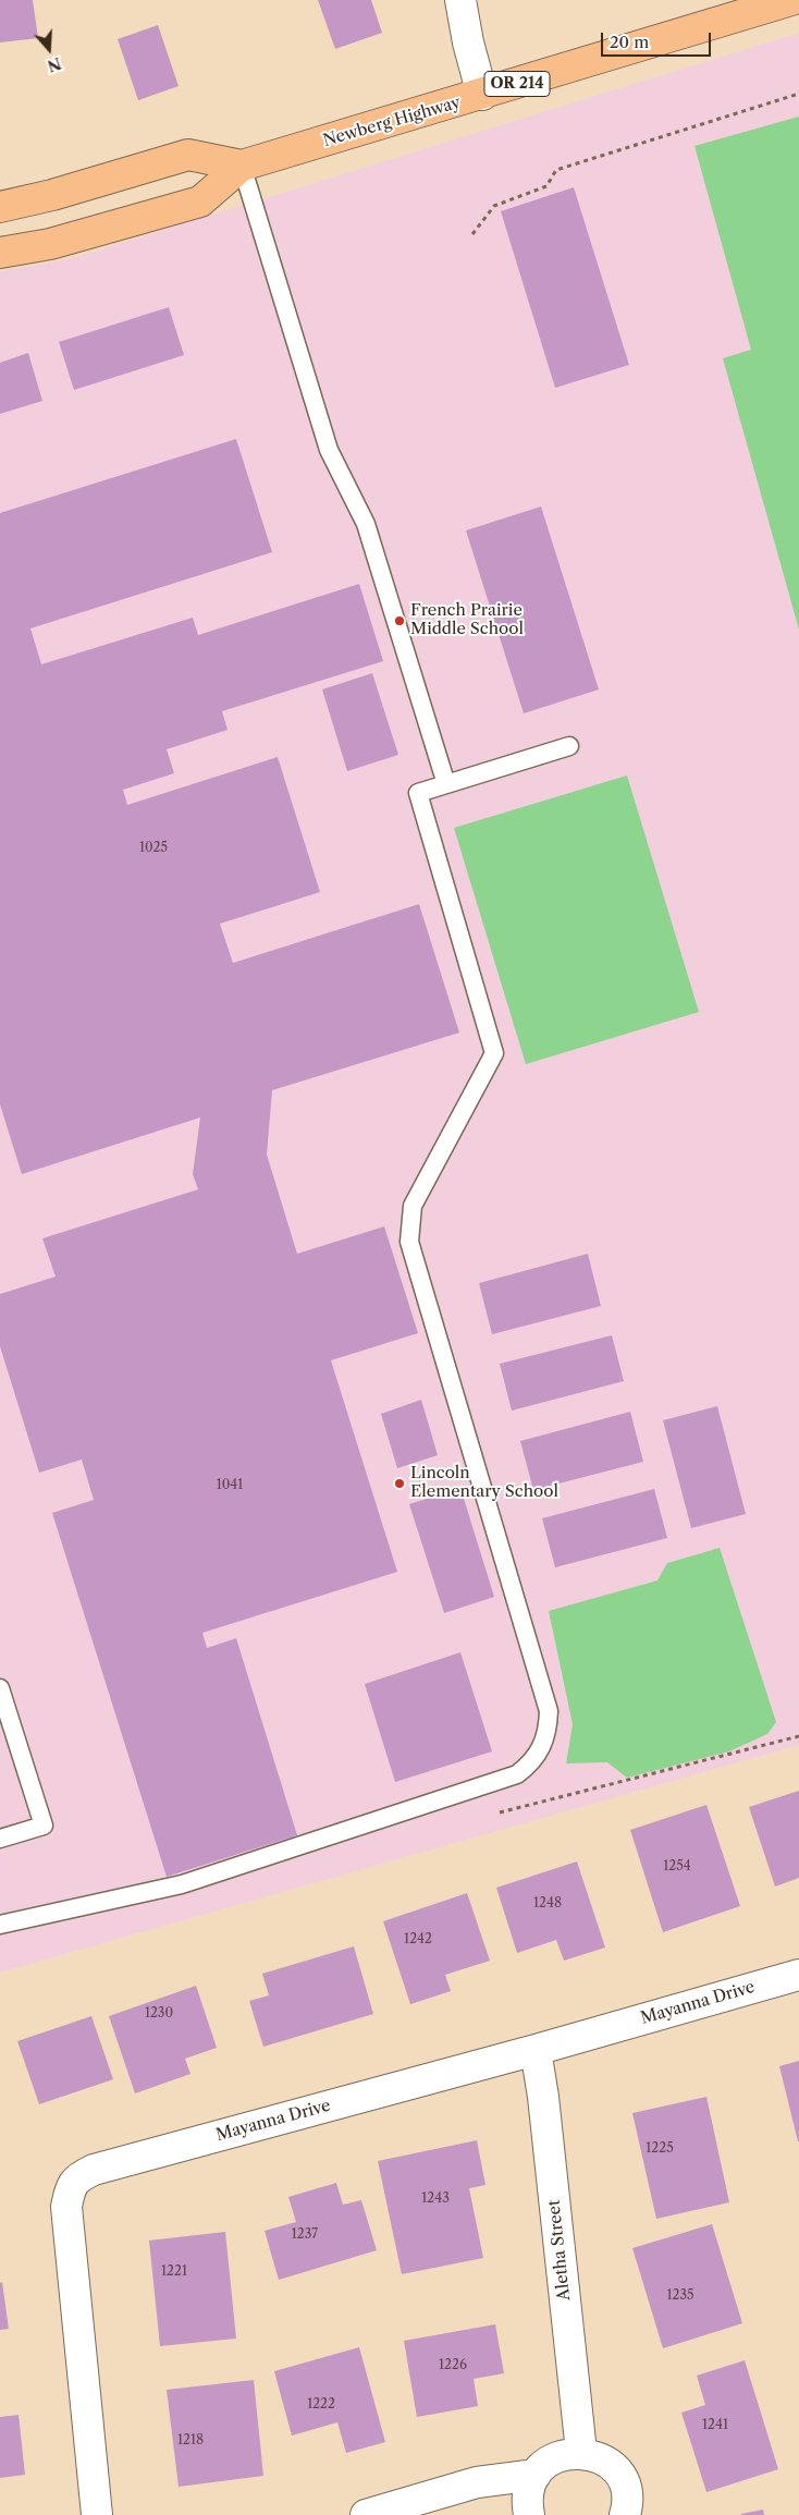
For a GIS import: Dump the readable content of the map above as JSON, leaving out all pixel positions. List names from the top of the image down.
{
  "streets": {
    "main road": ["OR 214", "Newberg Highway"],
    "street": ["Mayanna Drive", "Aletha Street"]
  },
  "crossings": [
    ["Mayanna Drive", "Aletha Street"]
  ],
  "places": ["French Prairie Middle School", "Lincoln Elementary School"],
  "house_numbers": [
    "1025",
    "1041",
    "1254",
    "1248",
    "1242",
    "1230",
    "1225",
    "1243",
    "1237",
    "1221",
    "1235",
    "1226",
    "1222",
    "1241",
    "1218"
  ],
  "scale_bar": "20 m",
  "north": "bottom"
}
